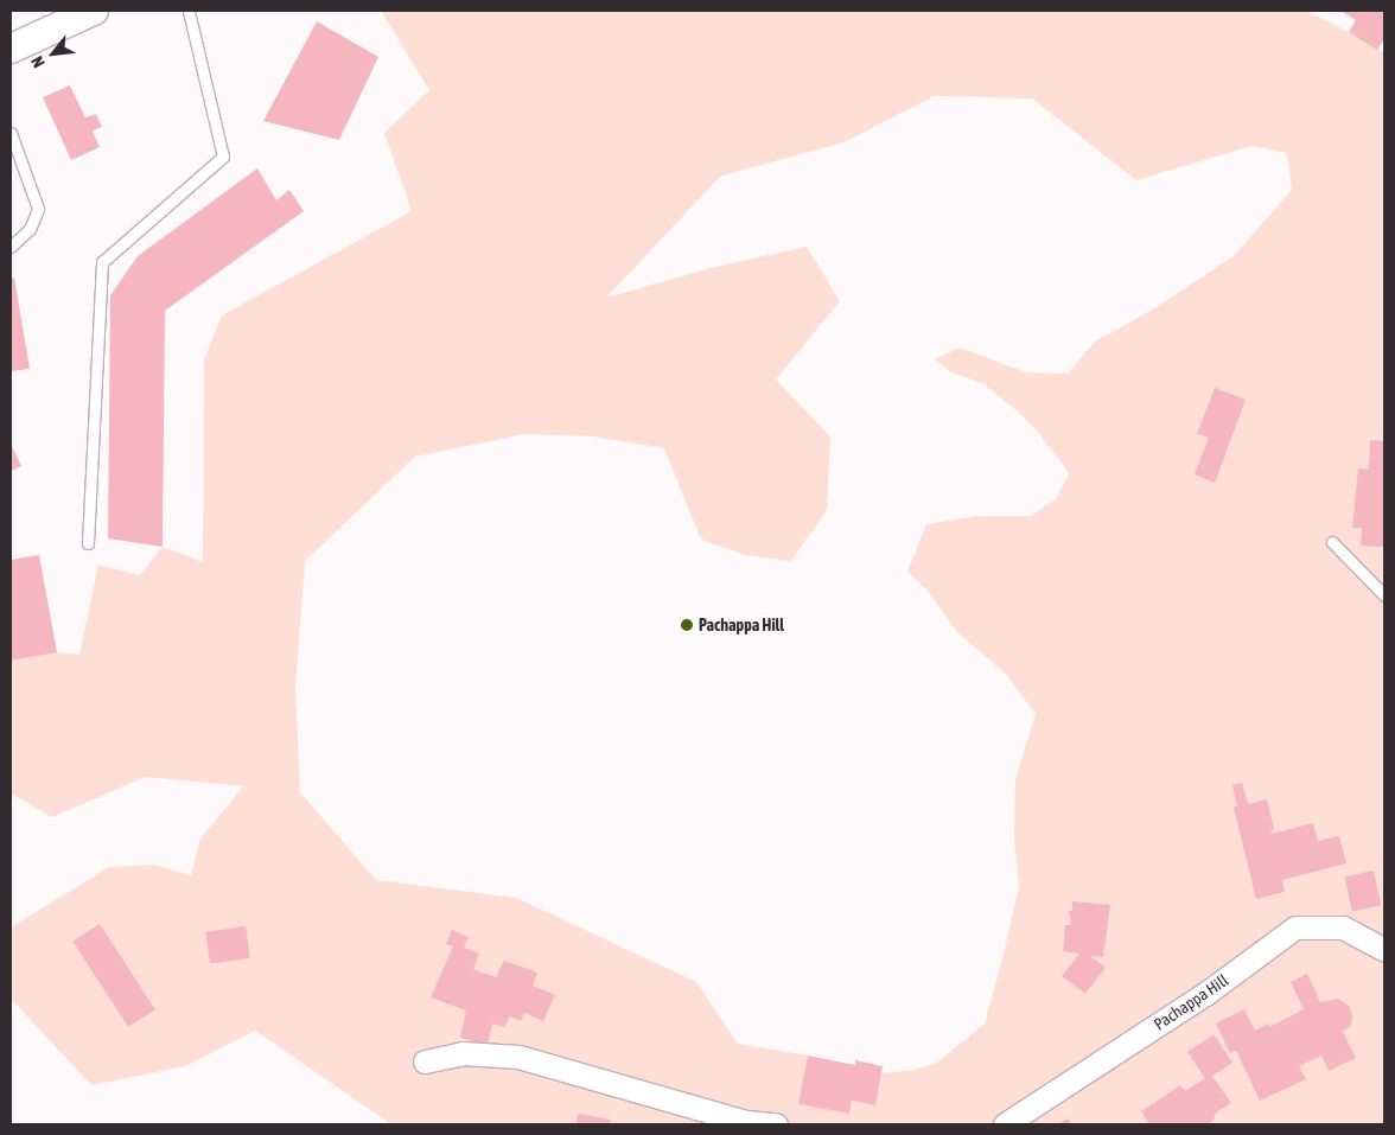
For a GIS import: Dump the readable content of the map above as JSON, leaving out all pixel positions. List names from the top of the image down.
{
  "streets": {
    "street": ["Pachappa Hill"]
  },
  "places": ["Pachappa Hill"],
  "north": "bottom left"
}
